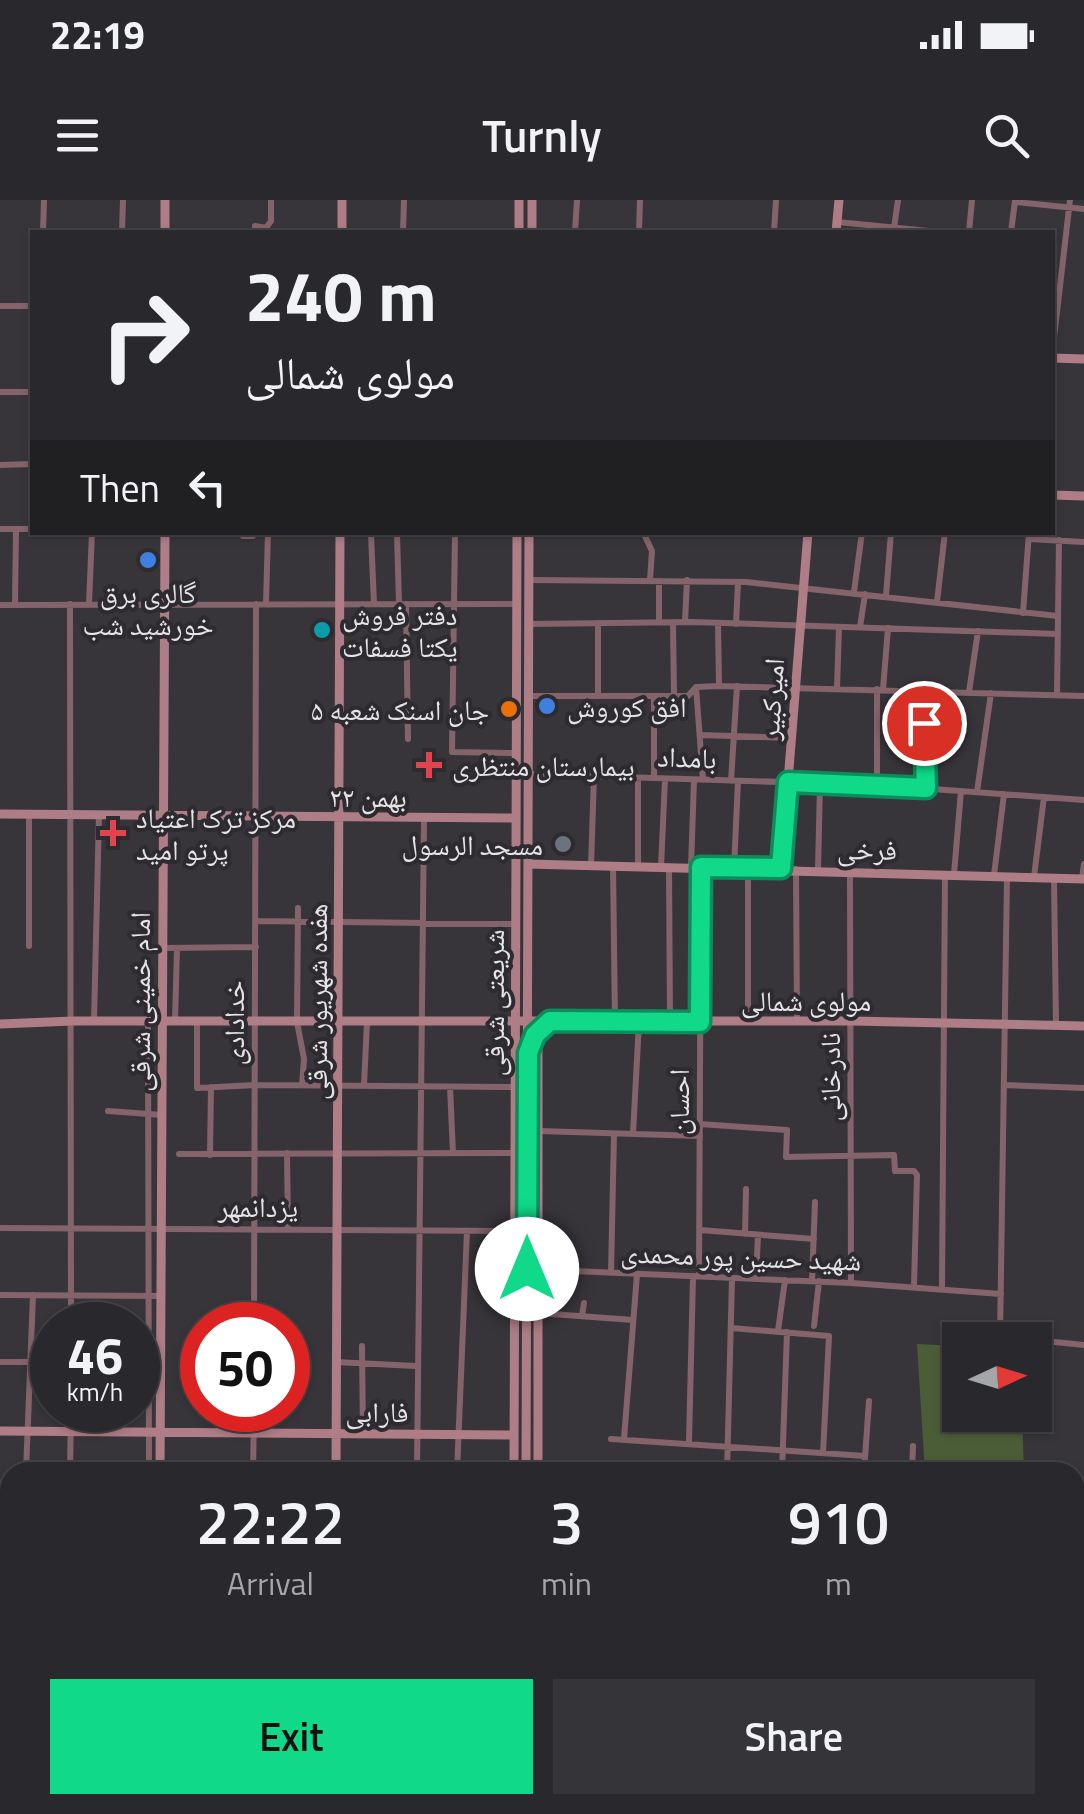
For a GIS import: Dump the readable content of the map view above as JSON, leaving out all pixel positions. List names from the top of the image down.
{
  "streets": {
    "street": [
      "امیرکبیر",
      "بامداد",
      "۲۲ بهمن",
      "فرخی",
      "مولوی شمالی",
      "امام خمینی شرقی",
      "هفده شهریور شرقی",
      "شریعتی شرقی",
      "خدادادی",
      "نادرخانی",
      "احسان",
      "یزدانمهر",
      "شهید حسین پور محمدی",
      "فارابی"
    ]
  },
  "crossings": [
    ["امیرکبیر", "بامداد"],
    ["امیرکبیر", "فرخی"],
    ["بامداد", "شریعتی شرقی"],
    ["بامداد", "احسان"],
    ["۲۲ بهمن", "امام خمینی شرقی"],
    ["۲۲ بهمن", "هفده شهریور شرقی"],
    ["۲۲ بهمن", "شریعتی شرقی"],
    ["۲۲ بهمن", "خدادادی"],
    ["فرخی", "شریعتی شرقی"],
    ["فرخی", "نادرخانی"],
    ["فرخی", "احسان"],
    ["مولوی شمالی", "امام خمینی شرقی"],
    ["مولوی شمالی", "هفده شهریور شرقی"],
    ["مولوی شمالی", "شریعتی شرقی"],
    ["مولوی شمالی", "خدادادی"],
    ["مولوی شمالی", "نادرخانی"],
    ["مولوی شمالی", "احسان"],
    ["امام خمینی شرقی", "یزدانمهر"],
    ["امام خمینی شرقی", "فارابی"],
    ["هفده شهریور شرقی", "یزدانمهر"],
    ["هفده شهریور شرقی", "فارابی"],
    ["شریعتی شرقی", "یزدانمهر"],
    ["شریعتی شرقی", "شهید حسین پور محمدی"],
    ["شریعتی شرقی", "فارابی"],
    ["خدادادی", "یزدانمهر"],
    ["نادرخانی", "شهید حسین پور محمدی"],
    ["احسان", "شهید حسین پور محمدی"]
  ],
  "places": {
    "other": [
      "گالری برق خورشید شب",
      "دفتر فروش یکتا فسفات",
      "افق کوروش",
      "جان اسنک شعبه ۵",
      "مسجد الرسول"
    ],
    "health": ["بیمارستان منتظری", "مرکز ترک اعتیاد پرتو امید"]
  },
  "north": "right",
  "page": {
    "status": "22:19",
    "header": "Turnly",
    "turn": ["240 m", "مولوی شمالی"],
    "then": "Then",
    "speed": "46 km/h",
    "limit": "50",
    "eta": [
      "22:22",
      "Arrival",
      "3",
      "min",
      "910",
      "m"
    ],
    "buttons": ["Exit", "Share"]
  }
}
